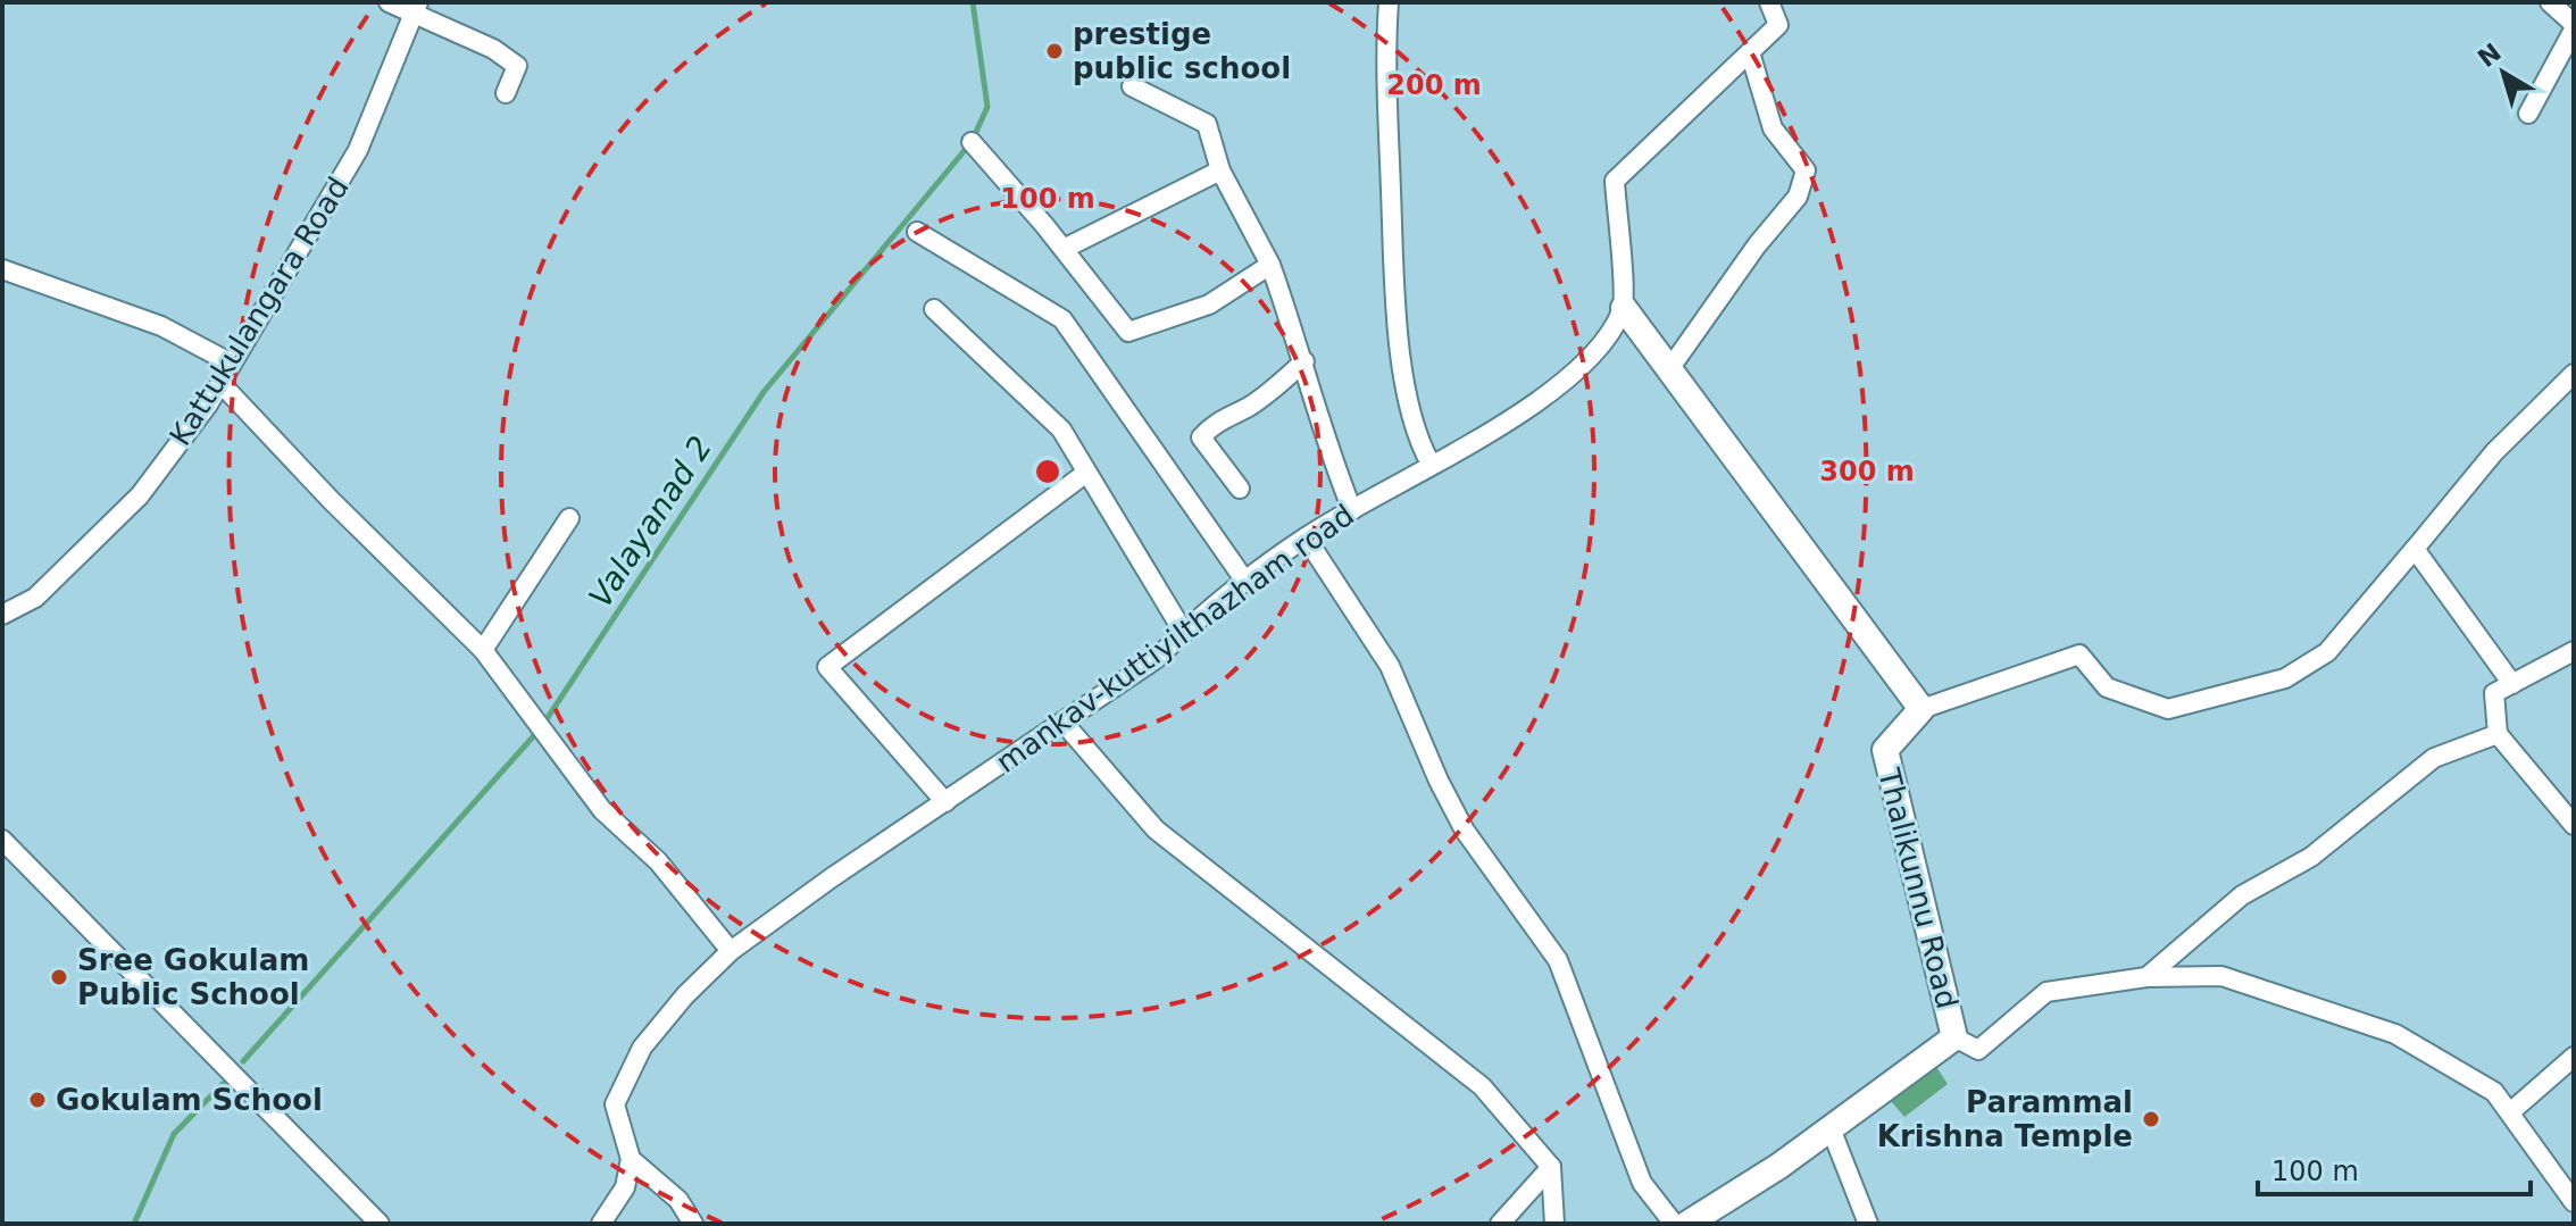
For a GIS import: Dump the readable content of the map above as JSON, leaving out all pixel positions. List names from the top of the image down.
{
  "streets": {
    "street": ["Kattukulangara Road", "mankav-kuttiyilthazham road", "Thalikunnu Road"]
  },
  "water": ["Valayanad 2"],
  "places": [
    "prestige public school",
    "Sree Gokulam Public School",
    "Gokulam School",
    "Parammal Krishna Temple"
  ],
  "scale_bar": "100 m",
  "north": "top left",
  "rings": ["200 m", "100 m", "300 m"]
}
